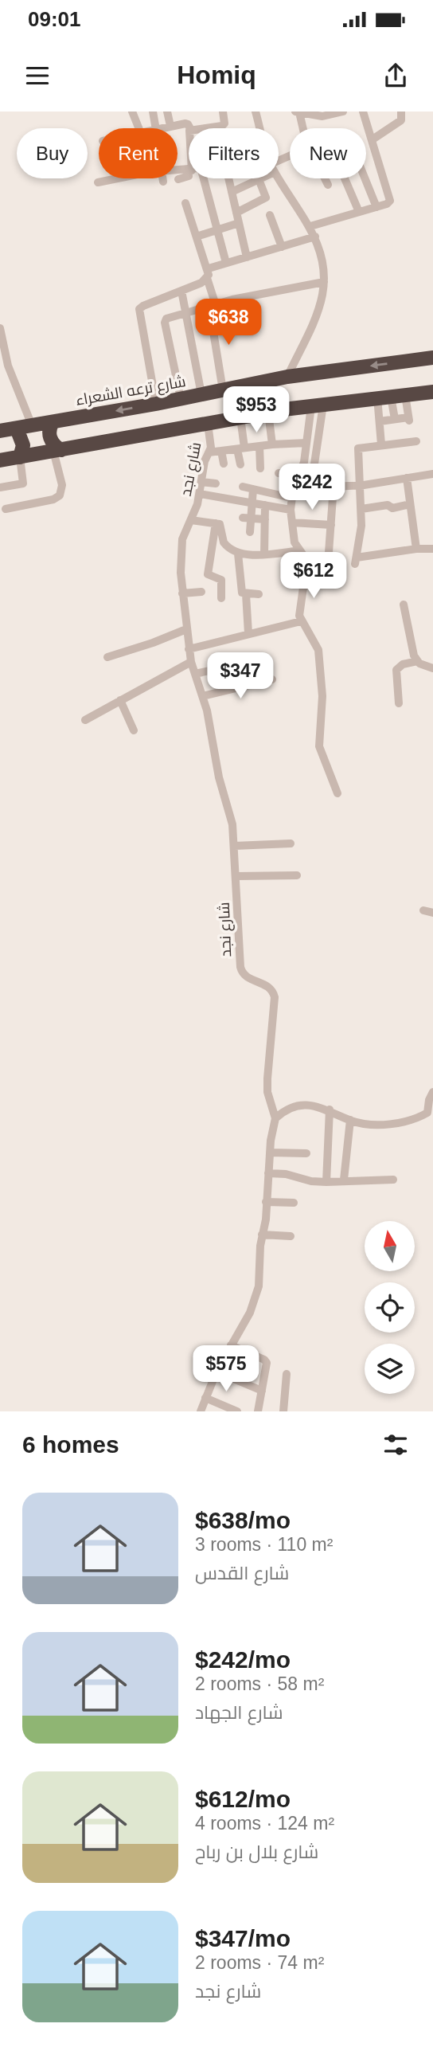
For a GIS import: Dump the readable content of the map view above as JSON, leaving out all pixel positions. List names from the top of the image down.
{
  "streets": {
    "highway": ["شارع ترعه الشعراء"],
    "street": ["شارع نجد"]
  },
  "north": "top",
  "page": {
    "status": "09:01",
    "header": "Homiq",
    "chip": [
      "Buy",
      "Rent",
      "Filters",
      "New"
    ],
    "price": [
      "$638",
      "$953",
      "$242",
      "$612",
      "$347",
      "$575"
    ],
    "heading": "6 homes",
    "list": [
      {
        "name": "$638/mo",
        "note": "3 rooms · 110 m² · شارع القدس"
      },
      {
        "name": "$242/mo",
        "note": "2 rooms · 58 m² · شارع الجهاد"
      },
      {
        "name": "$612/mo",
        "note": "4 rooms · 124 m² · شارع بلال بن رباح"
      },
      {
        "name": "$347/mo",
        "note": "2 rooms · 74 m² · شارع نجد"
      }
    ]
  }
}
